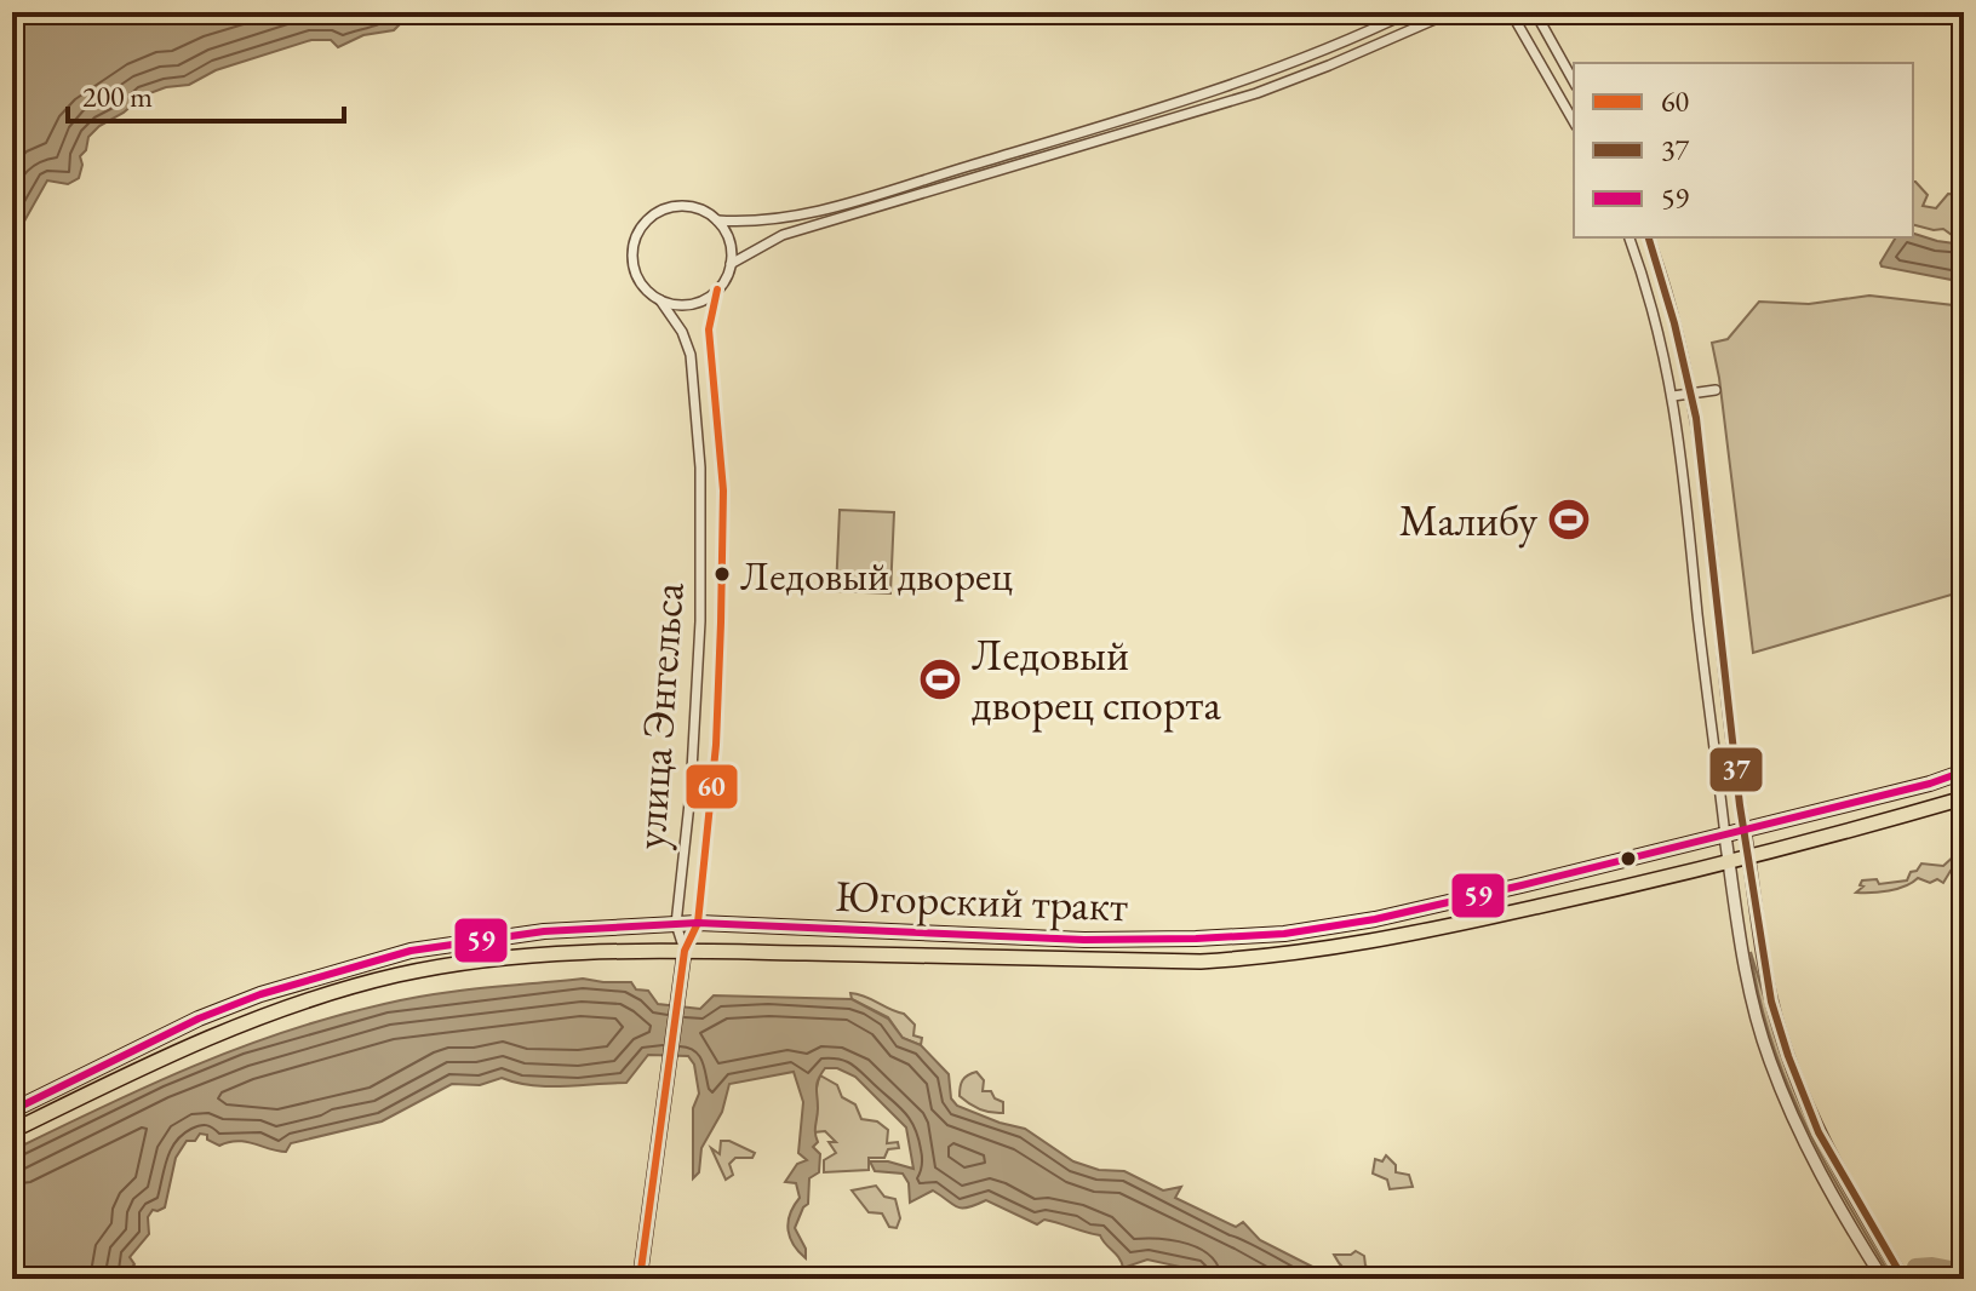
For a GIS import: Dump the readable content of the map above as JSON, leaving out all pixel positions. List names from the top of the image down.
{
  "streets": {
    "main road": ["улица Энгельса", "Югорский тракт"]
  },
  "crossings": [
    ["улица Энгельса", "Югорский тракт"]
  ],
  "places": {
    "sports": ["Малибу", "Ледовый дворец спорта"],
    "other": ["Ледовый дворец"]
  },
  "lines": ["transit line 37", "transit line 60", "transit line 59"],
  "legend": ["60", "37", "59"],
  "scale_bar": "200 m"
}
